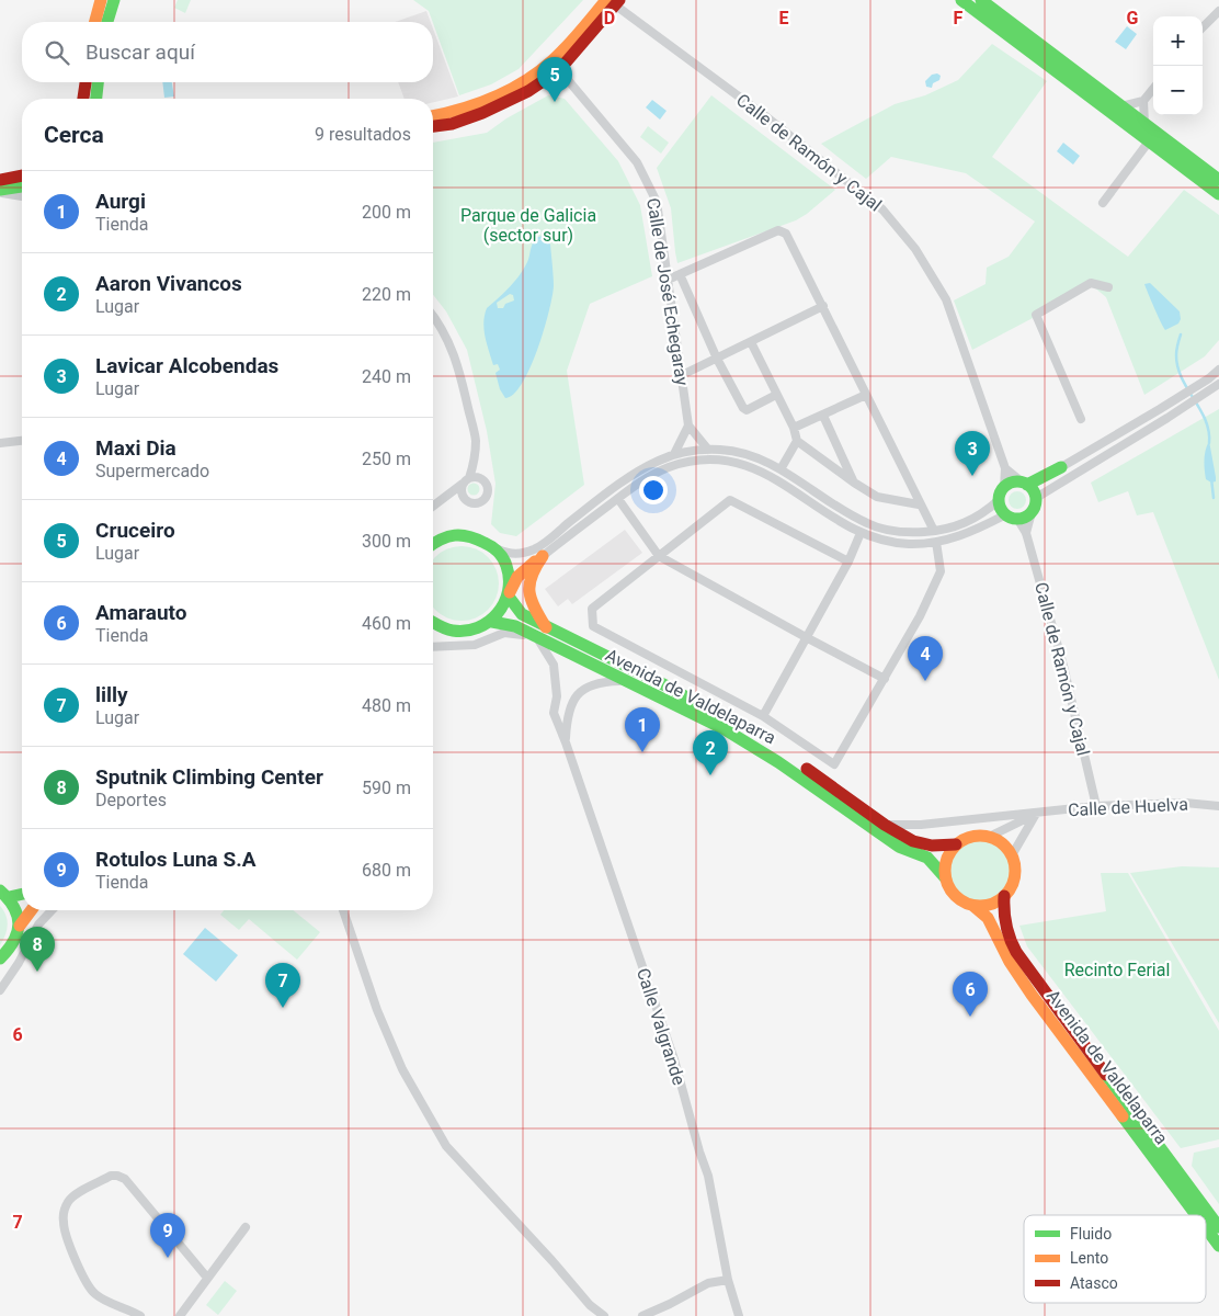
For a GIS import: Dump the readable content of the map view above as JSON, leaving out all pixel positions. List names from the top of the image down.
{
  "streets": {
    "main road": ["Avenida de Valdelaparra"],
    "street": [
      "Calle de Ramón y Cajal",
      "Calle de José Echegaray",
      "Calle de Huelva",
      "Calle Valgrande"
    ]
  },
  "crossings": [
    ["Calle de Ramón y Cajal", "Calle de Huelva"],
    ["Avenida de Valdelaparra", "Calle de Huelva"],
    ["Avenida de Valdelaparra", "Calle Valgrande"]
  ],
  "parks": ["Parque de Galicia (sector sur)", "Recinto Ferial"],
  "legend": ["Fluido", "Lento", "Atasco"],
  "page": {
    "map_buttons": ["+", "−"],
    "search": "Buscar aquí",
    "pins": [
      "5",
      "3",
      "4",
      "1",
      "2",
      "8",
      "7",
      "6",
      "9"
    ],
    "heading": ["Cerca", "9 resultados"],
    "list": [
      {
        "mark": "1",
        "name": "Aurgi",
        "note": "Tienda",
        "value": "200 m"
      },
      {
        "mark": "2",
        "name": "Aaron Vivancos",
        "note": "Lugar",
        "value": "220 m"
      },
      {
        "mark": "3",
        "name": "Lavicar Alcobendas",
        "note": "Lugar",
        "value": "240 m"
      },
      {
        "mark": "4",
        "name": "Maxi Dia",
        "note": "Supermercado",
        "value": "250 m"
      },
      {
        "mark": "5",
        "name": "Cruceiro",
        "note": "Lugar",
        "value": "300 m"
      },
      {
        "mark": "6",
        "name": "Amarauto",
        "note": "Tienda",
        "value": "460 m"
      },
      {
        "mark": "7",
        "name": "lilly",
        "note": "Lugar",
        "value": "480 m"
      },
      {
        "mark": "8",
        "name": "Sputnik Climbing Center",
        "note": "Deportes",
        "value": "590 m"
      },
      {
        "mark": "9",
        "name": "Rotulos Luna S.A",
        "note": "Tienda",
        "value": "680 m"
      }
    ]
  },
  "grid": {
    "columns": [
      "D",
      "E",
      "F",
      "G"
    ],
    "rows": ["6", "7"]
  }
}
